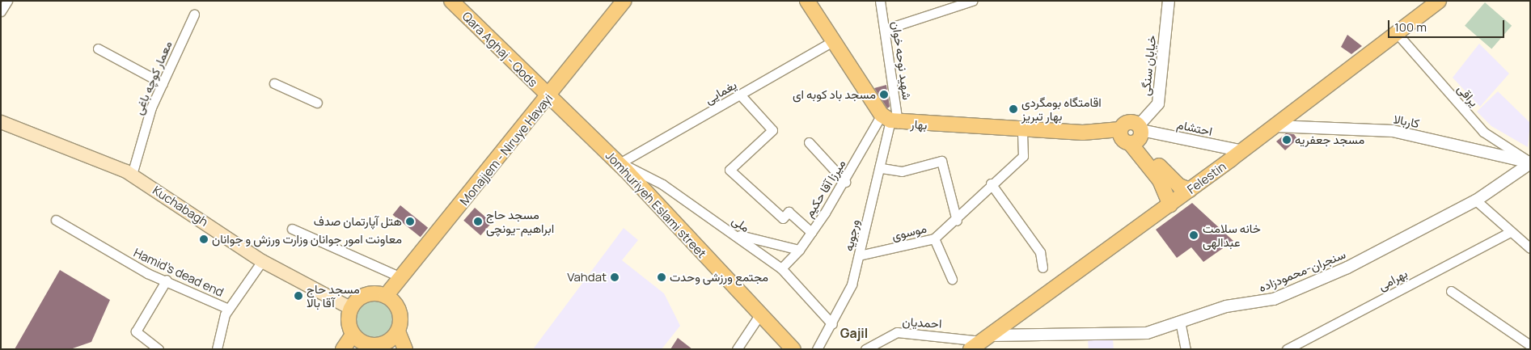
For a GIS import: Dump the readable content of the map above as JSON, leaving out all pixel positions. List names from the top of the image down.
{
  "streets": {
    "main road": [
      "Qara Aghaj - Qods",
      "بهار",
      "Monajjem - Niruye Havayi",
      "Felestin",
      "Jomhuriyeh Eslami street",
      "Kuchabagh"
    ],
    "street": [
      "شهید نوحه خوان",
      "خیابان سنگی",
      "معمار کوچه باغی",
      "یغمایی",
      "یراقی",
      "کاربالا",
      "احتشام",
      "میرزا آقا حکیم",
      "ملی",
      "موسوی",
      "ورجویه",
      "سنجران-محمودزاده",
      "Hamid's dead end",
      "بهرامی",
      "احمدیان"
    ]
  },
  "crossings": [
    ["Qara Aghaj - Qods", "Monajjem - Niruye Havayi"],
    ["Qara Aghaj - Qods", "Jomhuriyeh Eslami street"],
    ["شهید نوحه خوان", "بهار"],
    ["شهید نوحه خوان", "میرزا آقا حکیم"],
    ["شهید نوحه خوان", "ورجویه"],
    ["خیابان سنگی", "بهار"],
    ["خیابان سنگی", "احتشام"],
    ["معمار کوچه باغی", "Kuchabagh"],
    ["یغمایی", "Jomhuriyeh Eslami street"],
    ["یغمایی", "ملی"],
    ["یراقی", "کاربالا"],
    ["یراقی", "Felestin"],
    ["یراقی", "سنجران-محمودزاده"],
    ["کاربالا", "Felestin"],
    ["کاربالا", "سنجران-محمودزاده"],
    ["بهار", "احتشام"],
    ["بهار", "میرزا آقا حکیم"],
    ["بهار", "موسوی"],
    ["بهار", "ورجویه"],
    ["احتشام", "Felestin"],
    ["Monajjem - Niruye Havayi", "Jomhuriyeh Eslami street"],
    ["Monajjem - Niruye Havayi", "Kuchabagh"],
    ["Felestin", "سنجران-محمودزاده"],
    ["Felestin", "احمدیان"],
    ["میرزا آقا حکیم", "ملی"],
    ["میرزا آقا حکیم", "ورجویه"],
    ["Jomhuriyeh Eslami street", "ملی"],
    ["ملی", "ورجویه"],
    ["موسوی", "ورجویه"],
    ["سنجران-محمودزاده", "احمدیان"]
  ],
  "districts": ["Gajil"],
  "places": [
    "مسجد باد کوبه ای",
    "اقامتگاه بومگردی بهار تبریز",
    "مسجد جعفریه",
    "هتل آپارتمان صدف",
    "مسجد حاج ابراهیم-یونچی",
    "خانه سلامت عبدالهی",
    "معاونت امور جوانان وزارت ورزش و جوانان",
    "Vahdat",
    "مجتمع ورزشی وحدت",
    "مسجد حاج آقا بالا"
  ],
  "scale_bar": "100 m"
}
